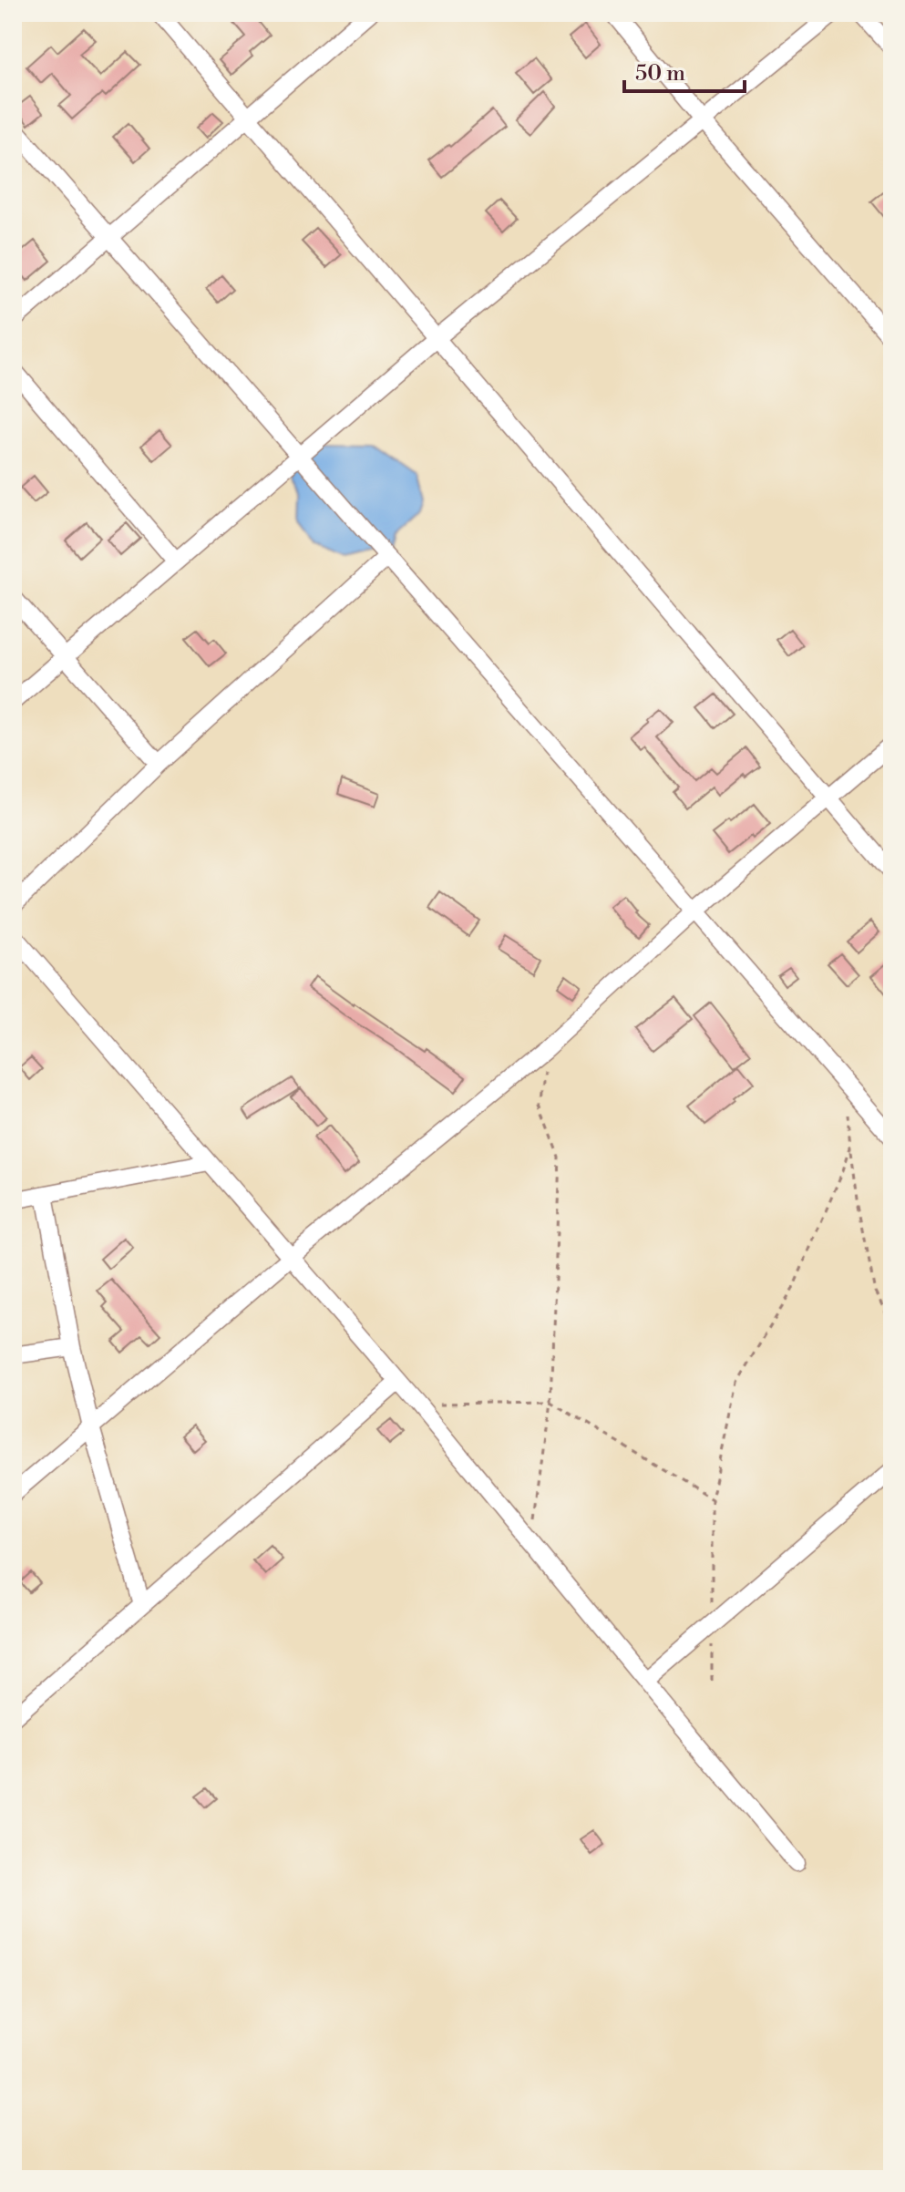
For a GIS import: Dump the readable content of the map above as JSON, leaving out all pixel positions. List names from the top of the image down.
{
  "scale_bar": "50 m"
}
